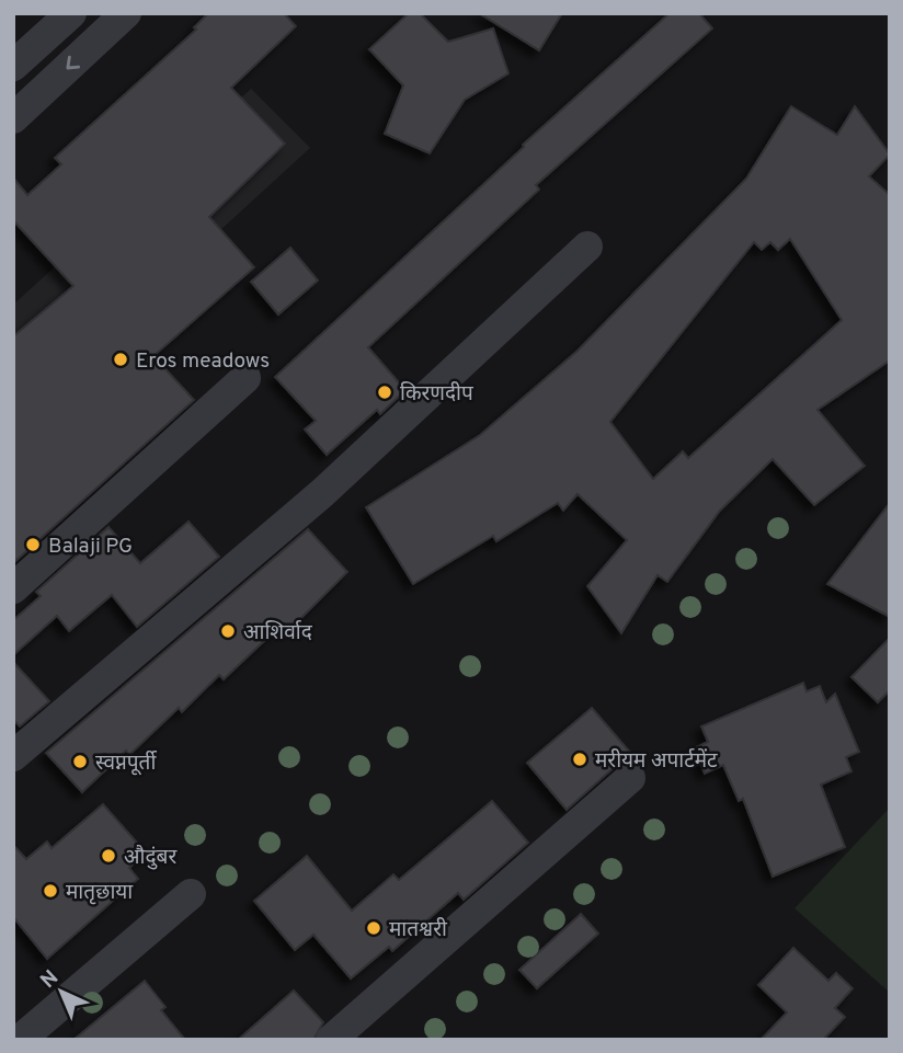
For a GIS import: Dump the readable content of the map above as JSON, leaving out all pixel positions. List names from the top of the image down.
{
  "places": [
    "Eros meadows",
    "किरणदीप",
    "Balaji PG",
    "आशिर्वाद",
    "मरीयम अपार्टमेंट",
    "स्वप्नपूर्ती",
    "औदुंबर",
    "मातृछाया",
    "मातश्वरी"
  ],
  "north": "top left"
}
